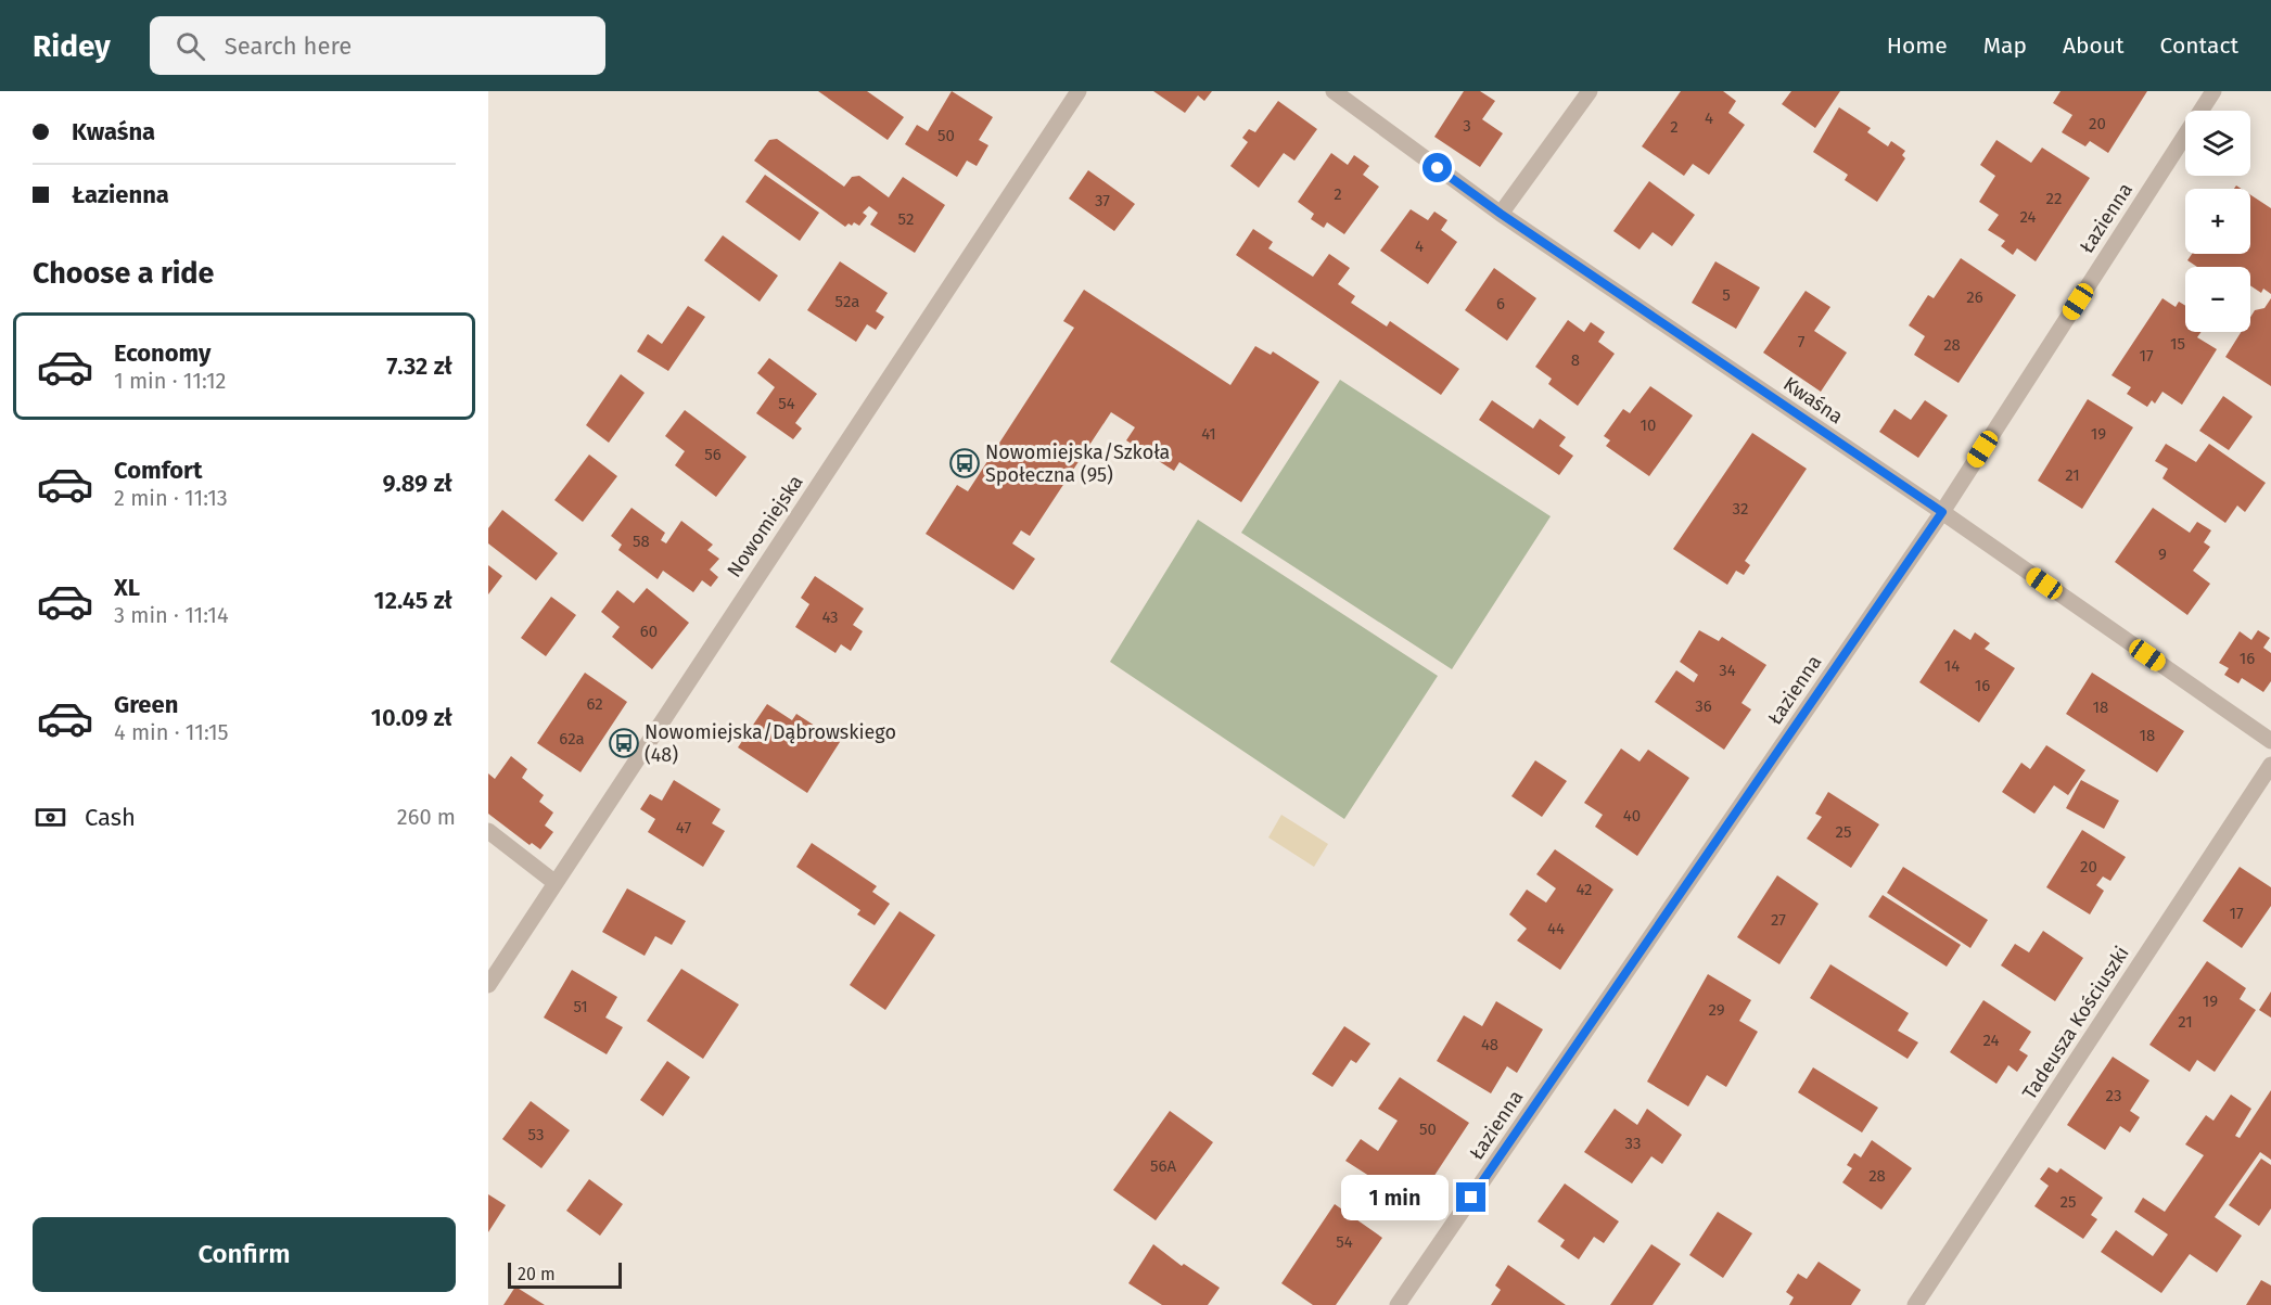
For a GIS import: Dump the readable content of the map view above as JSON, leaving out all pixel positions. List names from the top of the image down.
{
  "streets": {
    "street": [
      "Łazienna",
      "Kwaśna",
      "Nowomiejska",
      "Tadeusza Kościuszki"
    ]
  },
  "crossings": [
    ["Łazienna", "Kwaśna"]
  ],
  "places": {
    "bus stop": ["Nowomiejska/Szkoła Społeczna (95)", "Nowomiejska/Dąbrowskiego (48)"]
  },
  "house_numbers": [
    "4",
    "20",
    "3",
    "2",
    "50",
    "2",
    "22",
    "37",
    "24",
    "52",
    "4",
    "5",
    "26",
    "52a",
    "6",
    "7",
    "15",
    "28",
    "17",
    "8",
    "54",
    "10",
    "41",
    "19",
    "56",
    "21",
    "32",
    "58",
    "9",
    "43",
    "60",
    "16",
    "14",
    "34",
    "16",
    "62",
    "36",
    "18",
    "18",
    "62a",
    "40",
    "47",
    "25",
    "20",
    "42",
    "17",
    "27",
    "44",
    "19",
    "51",
    "29",
    "21",
    "24",
    "48",
    "23",
    "50",
    "53",
    "33",
    "56A",
    "28",
    "25",
    "54"
  ],
  "scale_bar": "20 m",
  "page": {
    "header": "Ridey",
    "search": "Search here",
    "nav": [
      "Home",
      "Map",
      "About",
      "Contact"
    ],
    "banner": ["Kwaśna", "Łazienna"],
    "map_buttons": ["+", "−"],
    "heading": "Choose a ride",
    "list": [
      {
        "name": "Economy",
        "note": "1 min · 11:12",
        "value": "7.32 zł"
      },
      {
        "name": "Comfort",
        "note": "2 min · 11:13",
        "value": "9.89 zł"
      },
      {
        "name": "XL",
        "note": "3 min · 11:14",
        "value": "12.45 zł"
      },
      {
        "name": "Green",
        "note": "4 min · 11:15",
        "value": "10.09 zł"
      }
    ],
    "pay": ["Cash", "260 m"],
    "bubble": "1 min",
    "buttons": "Confirm",
    "scale": "20 m"
  }
}
